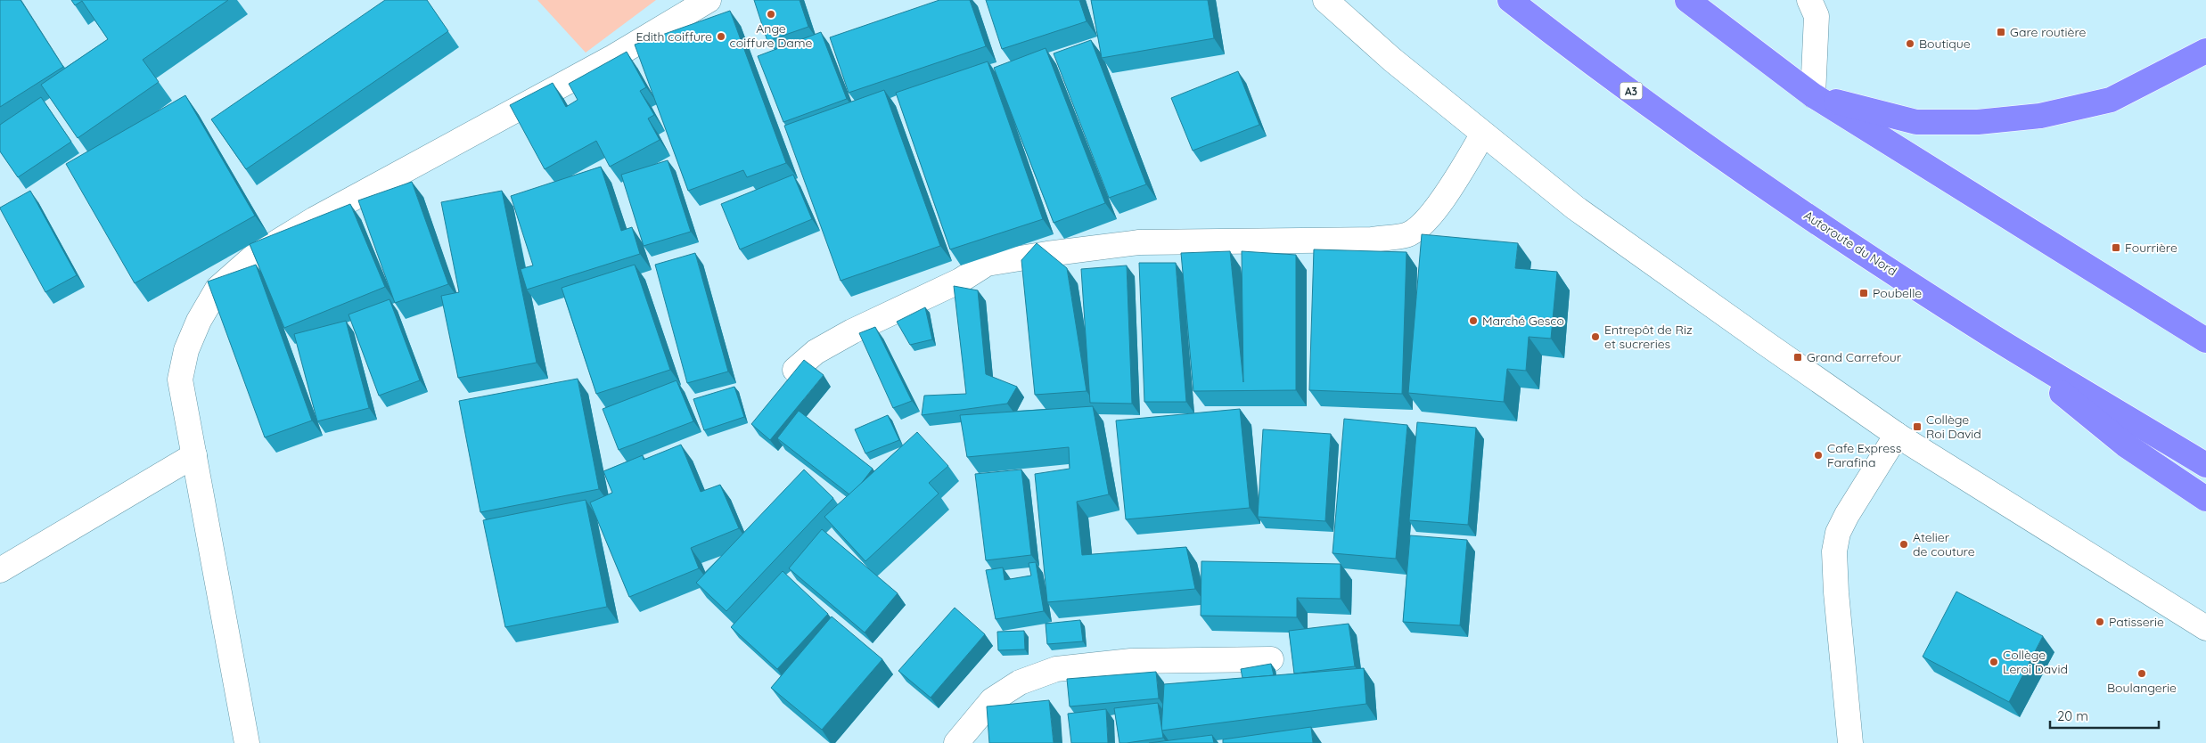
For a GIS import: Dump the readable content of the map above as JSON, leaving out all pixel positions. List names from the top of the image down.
{
  "streets": {
    "highway": ["A3", "Autoroute du Nord"]
  },
  "places": {
    "other": [
      "Ange coiffure Dame",
      "Edith coiffure",
      "Boutique",
      "Marché Gesco",
      "Entrepôt de Riz et sucreries",
      "Cafe Express Farafina",
      "Atelier de couture",
      "Patisserie",
      "Collège Leroi David",
      "Boulangerie"
    ],
    "transit": [
      "Gare routière",
      "Fourrière",
      "Poubelle",
      "Grand Carrefour",
      "Collège Roi David"
    ]
  },
  "scale_bar": "20 m"
}
